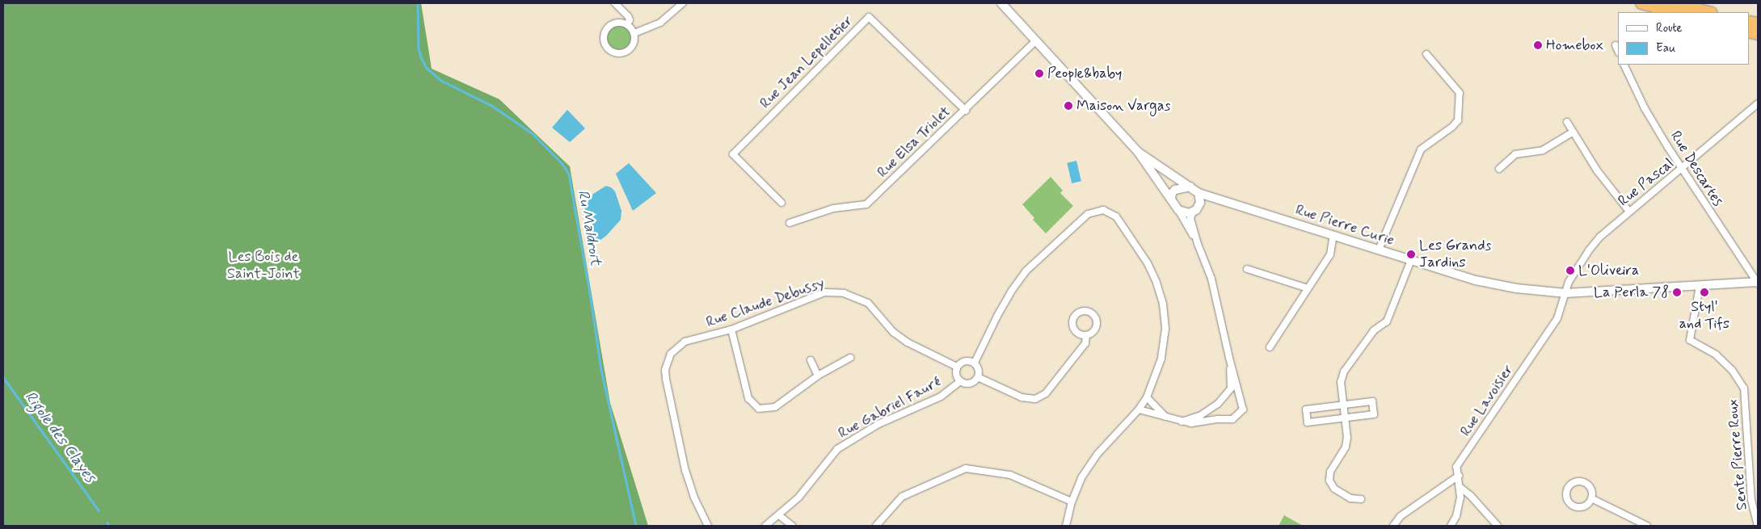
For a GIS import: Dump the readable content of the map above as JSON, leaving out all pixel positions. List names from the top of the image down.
{
  "streets": {
    "street": [
      "Rue Jean Lepelletier",
      "Rue Elsa Triolet",
      "Rue Descartes",
      "Rue Pascal",
      "Rue Pierre Curie",
      "Rue Claude Debussy",
      "Rue Lavoisier",
      "Rue Gabriel Fauré",
      "Sente Pierre Roux"
    ]
  },
  "crossings": [
    ["Rue Jean Lepelletier", "Rue Elsa Triolet"],
    ["Rue Elsa Triolet", "Rue Pierre Curie"],
    ["Rue Descartes", "Rue Pascal"],
    ["Rue Descartes", "Rue Pierre Curie"],
    ["Rue Pascal", "Rue Pierre Curie"],
    ["Rue Pascal", "Rue Lavoisier"],
    ["Rue Pierre Curie", "Rue Lavoisier"],
    ["Rue Pierre Curie", "Sente Pierre Roux"],
    ["Rue Claude Debussy", "Rue Gabriel Fauré"]
  ],
  "water": ["Ru Maldroit", "Rigole des Clayes"],
  "parks": ["Les Bois de Saint-Joint"],
  "places": [
    "Homebox",
    "People&baby",
    "Maison Vargas",
    "Les Grands Jardins",
    "L'Oliveira",
    "La Perla 78",
    "Styl' and Tifs"
  ],
  "legend": ["Route", "Eau"]
}
